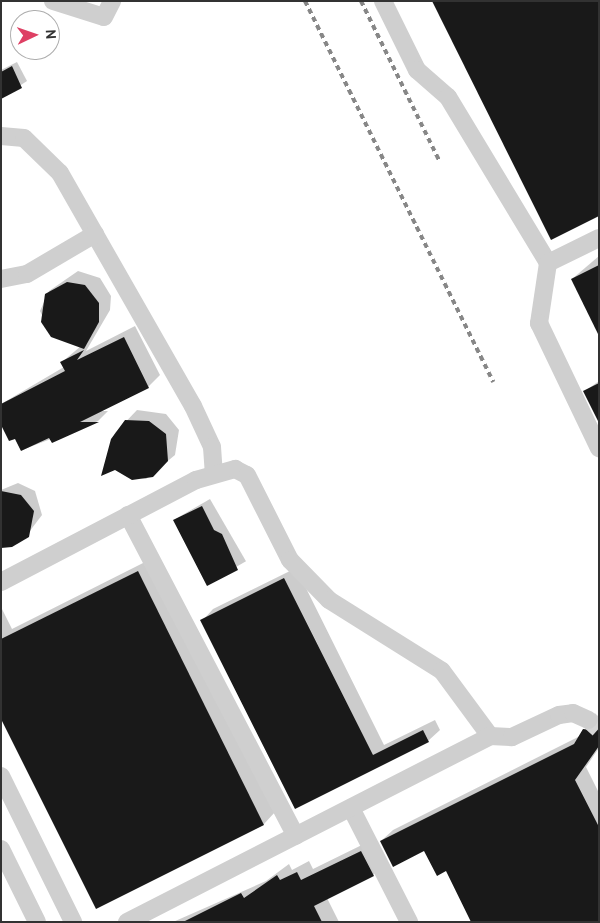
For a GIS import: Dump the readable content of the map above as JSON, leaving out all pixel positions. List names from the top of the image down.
{
  "north": "right"
}
